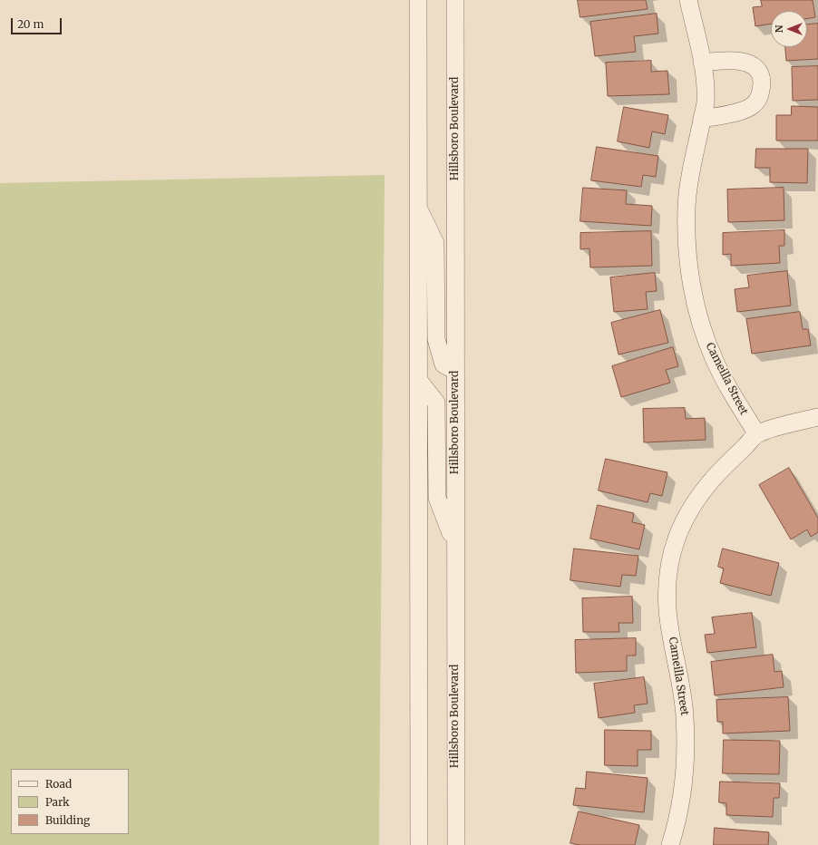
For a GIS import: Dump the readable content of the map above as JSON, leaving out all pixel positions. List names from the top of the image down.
{
  "streets": {
    "street": ["Hillsboro Boulevard", "Cameilla Street"]
  },
  "legend": ["Road", "Park", "Building"],
  "scale_bar": "20 m",
  "north": "left"
}
